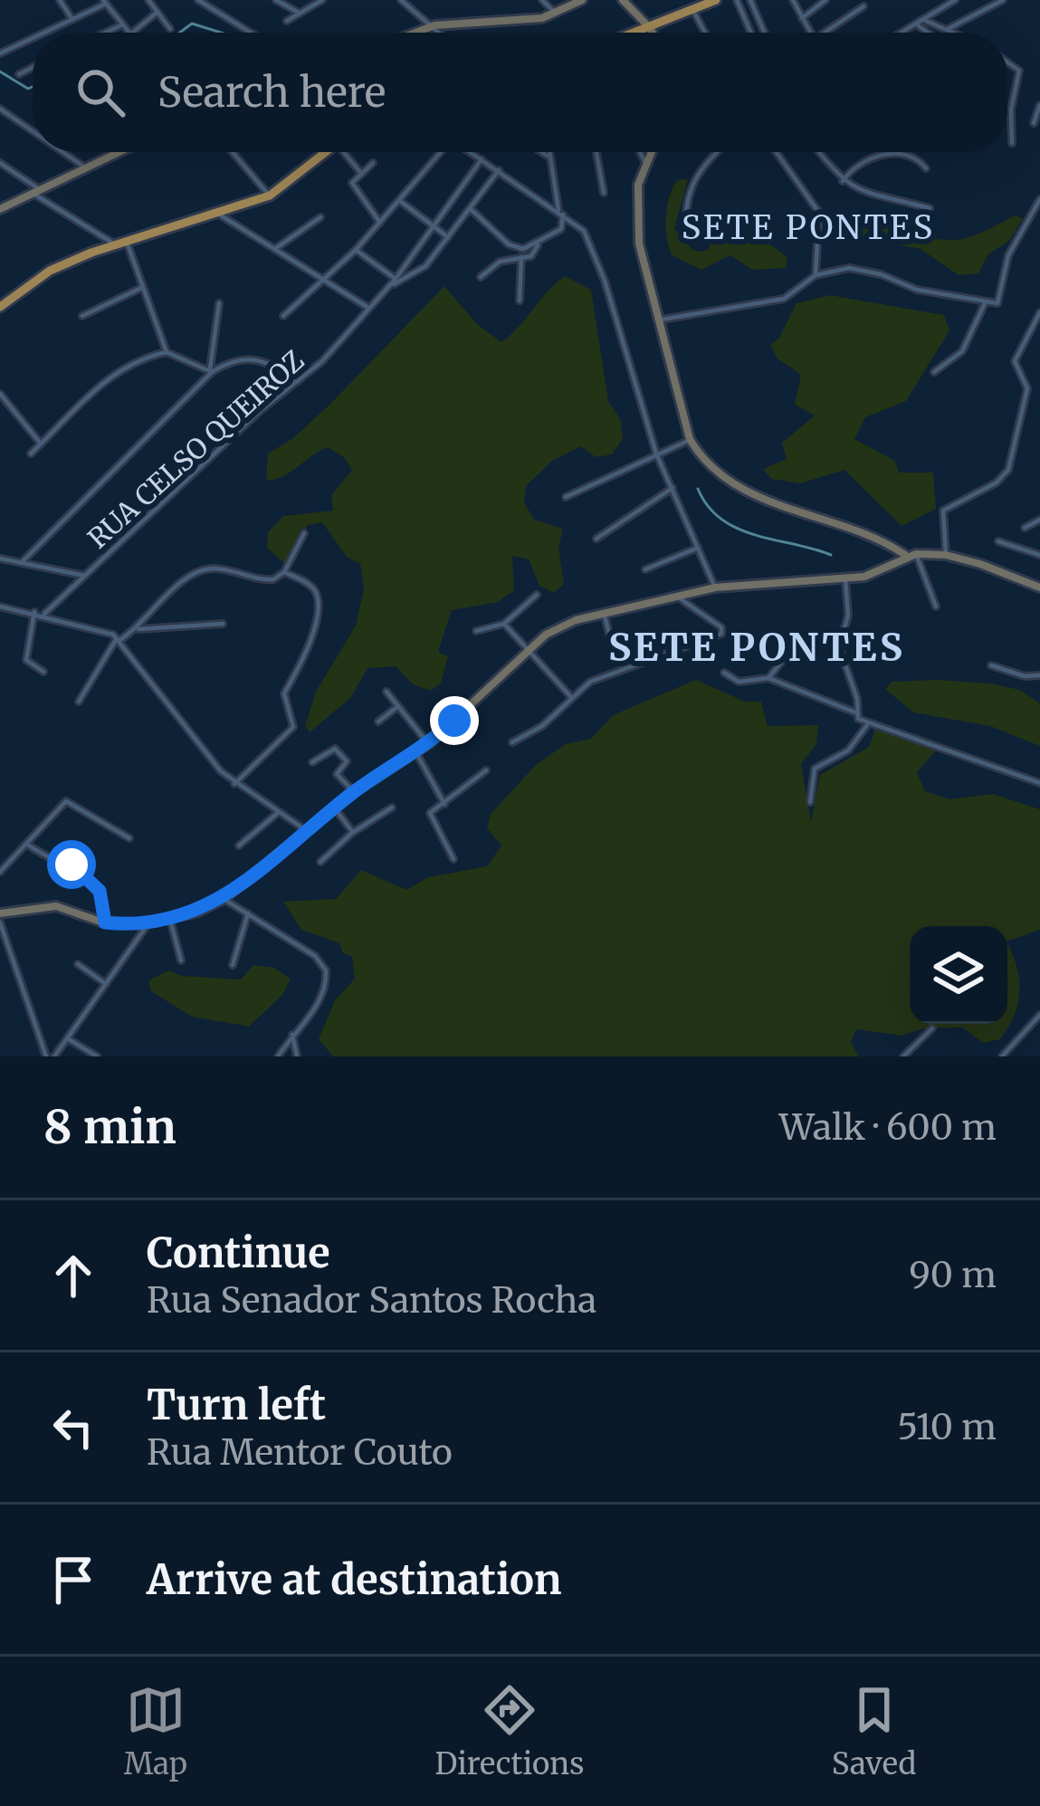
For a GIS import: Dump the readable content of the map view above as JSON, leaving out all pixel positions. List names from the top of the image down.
{
  "streets": {
    "street": ["RUA CELSO QUEIROZ"]
  },
  "districts": ["SETE PONTES", "SETE PONTES"],
  "page": {
    "search": "Search here",
    "heading": ["8 min", "Walk · 600 m"],
    "list": [
      ["Continue", "Rua Senador Santos Rocha", "90 m"],
      ["Turn left", "Rua Mentor Couto", "510 m"],
      "Arrive at destination"
    ],
    "nav": ["Map", "Directions", "Saved"]
  }
}
